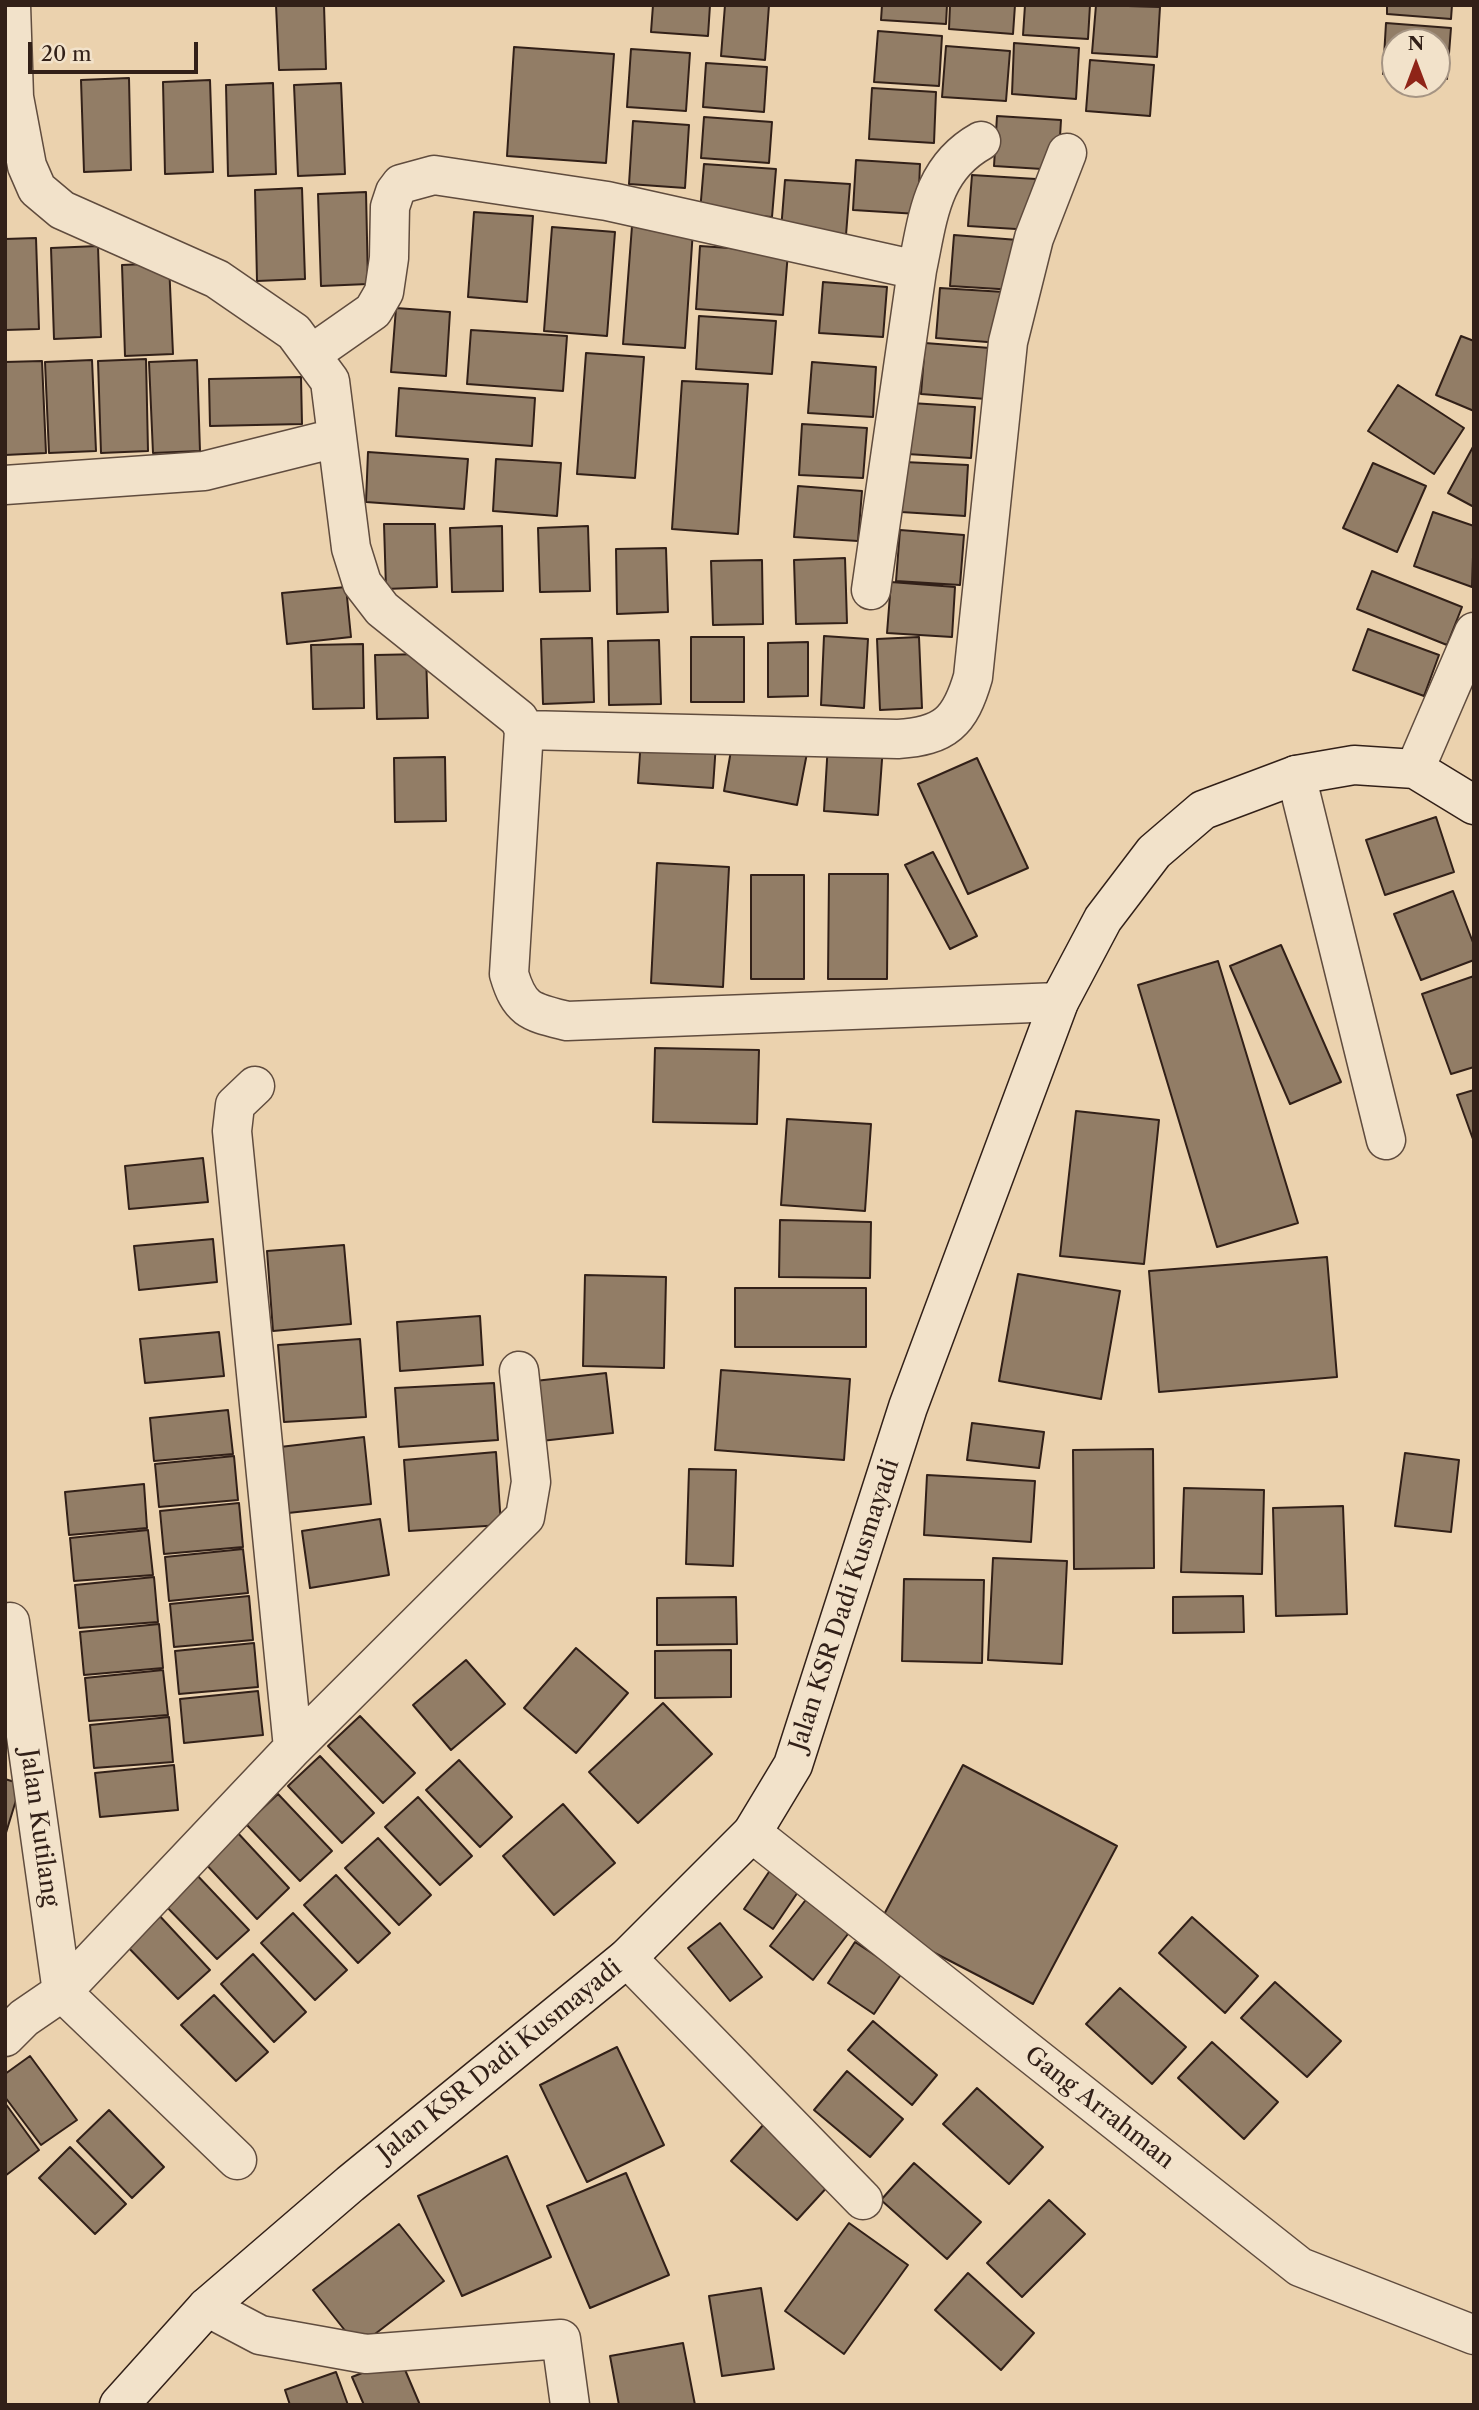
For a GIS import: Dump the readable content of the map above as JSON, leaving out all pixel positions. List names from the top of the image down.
{
  "streets": {
    "street": ["Jalan KSR Dadi Kusmayadi", "Jalan Kutilang", "Gang Arrahman"]
  },
  "crossings": [
    ["Jalan KSR Dadi Kusmayadi", "Gang Arrahman"]
  ],
  "scale_bar": "20 m",
  "north": "top"
}
